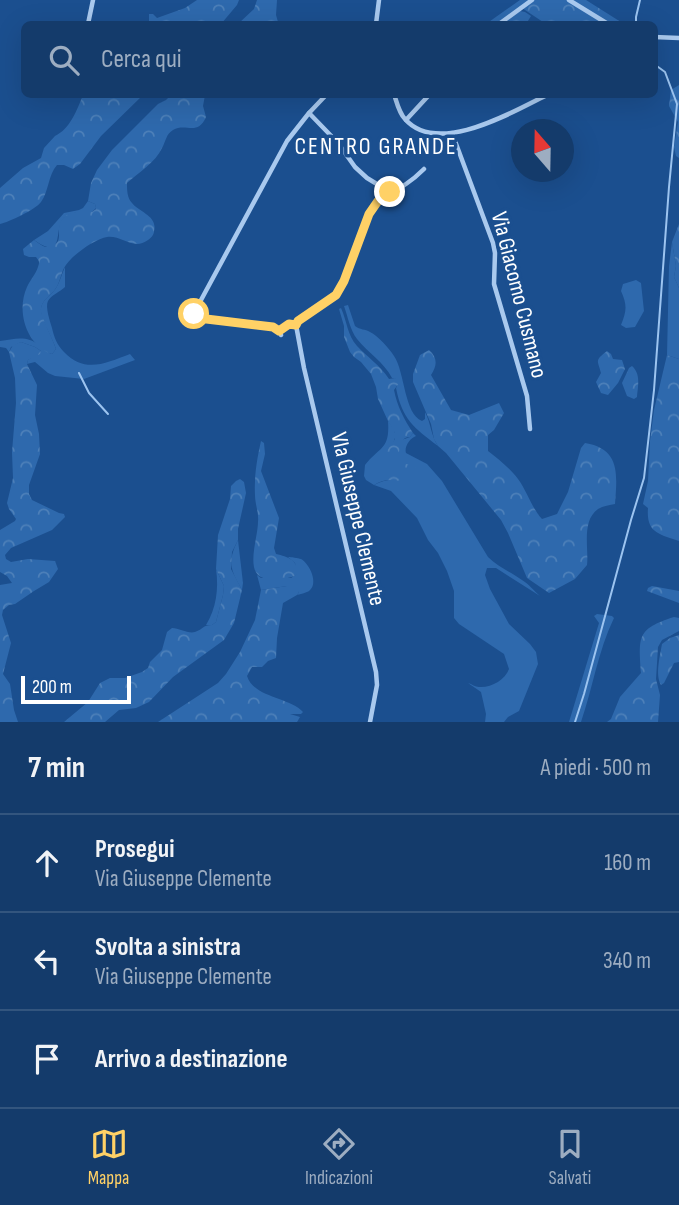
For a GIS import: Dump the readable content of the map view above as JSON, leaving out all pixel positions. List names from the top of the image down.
{
  "streets": {
    "street": ["Via Giacomo Cusmano", "VIa Giuseppe Clemente"]
  },
  "districts": ["CENTRO GRANDE"],
  "scale_bar": "200 m",
  "north": "top",
  "page": {
    "search": "Cerca qui",
    "scale": "200 m",
    "heading": ["7 min", "A piedi · 500 m"],
    "list": [
      ["Prosegui", "Via Giuseppe Clemente", "160 m"],
      ["Svolta a sinistra", "Via Giuseppe Clemente", "340 m"],
      "Arrivo a destinazione"
    ],
    "nav": ["Mappa", "Indicazioni", "Salvati"]
  }
}
